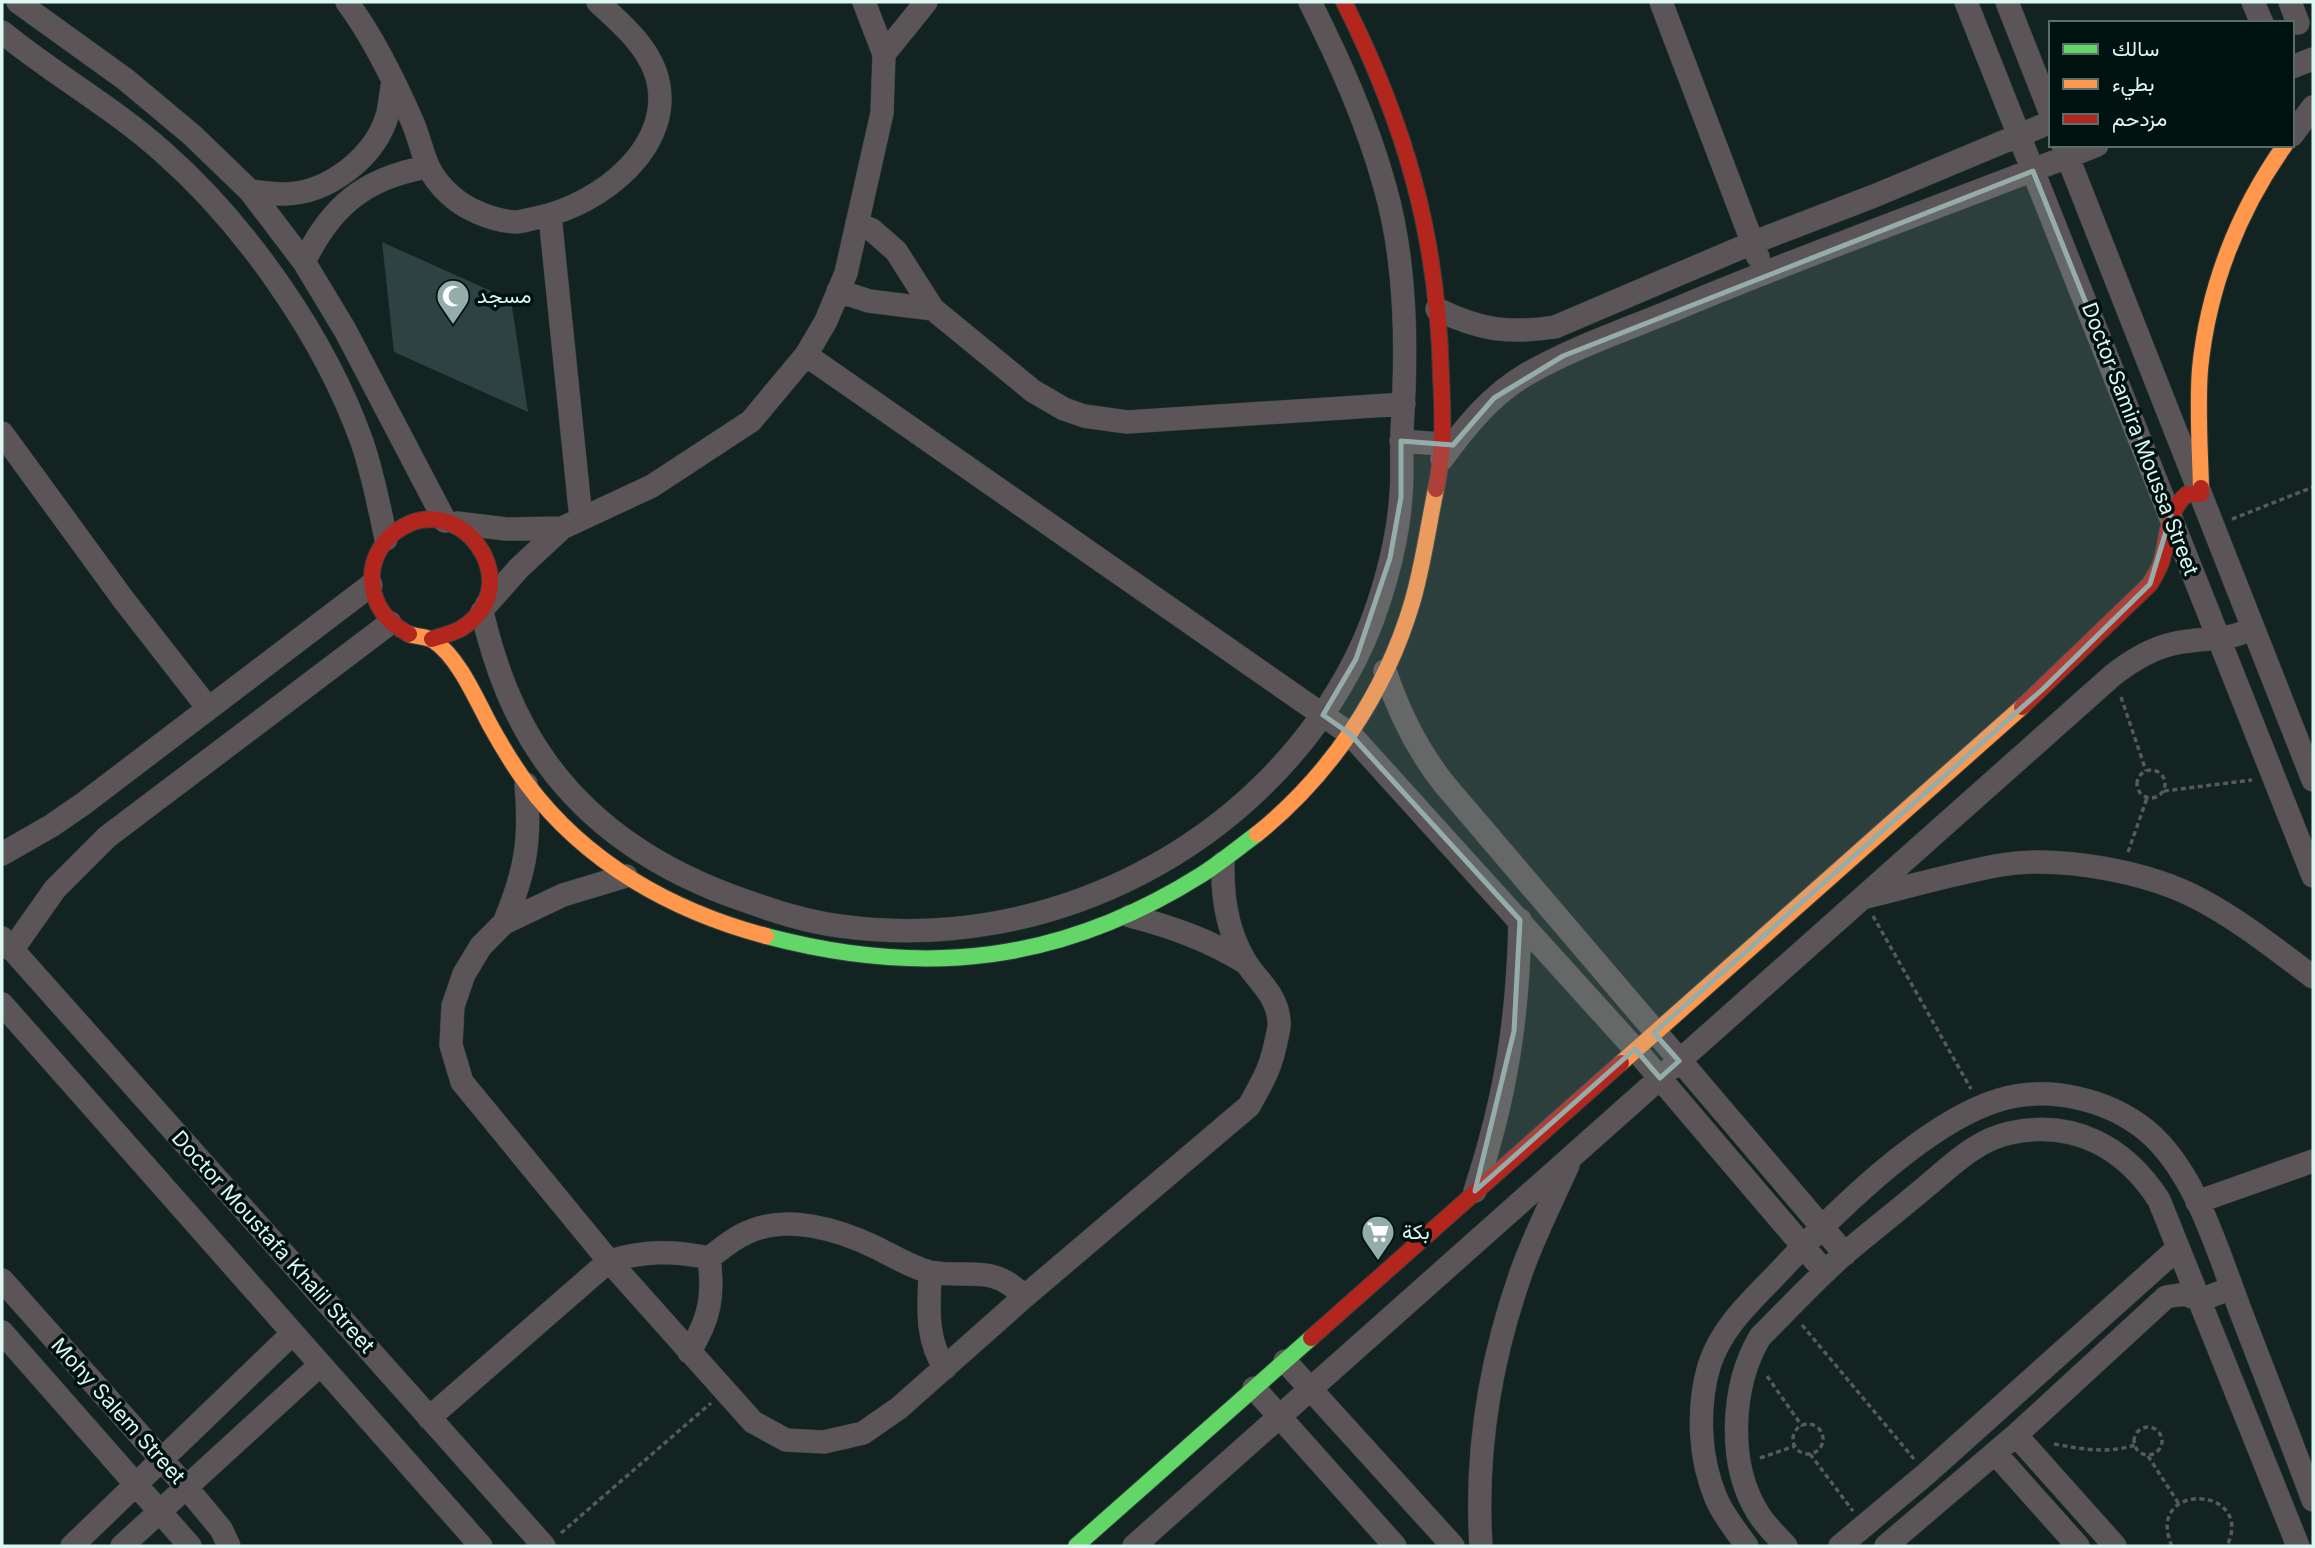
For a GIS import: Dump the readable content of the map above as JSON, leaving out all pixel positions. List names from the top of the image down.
{
  "streets": {
    "street": ["Doctor Samira Moussa Street", "Doctor Moustafa Khalil Street", "Mohy Salem Street"]
  },
  "places": {
    "mosque": ["مسجد"],
    "supermarket": ["بكة"]
  },
  "legend": ["سالك", "بطيء", "مزدحم"]
}
